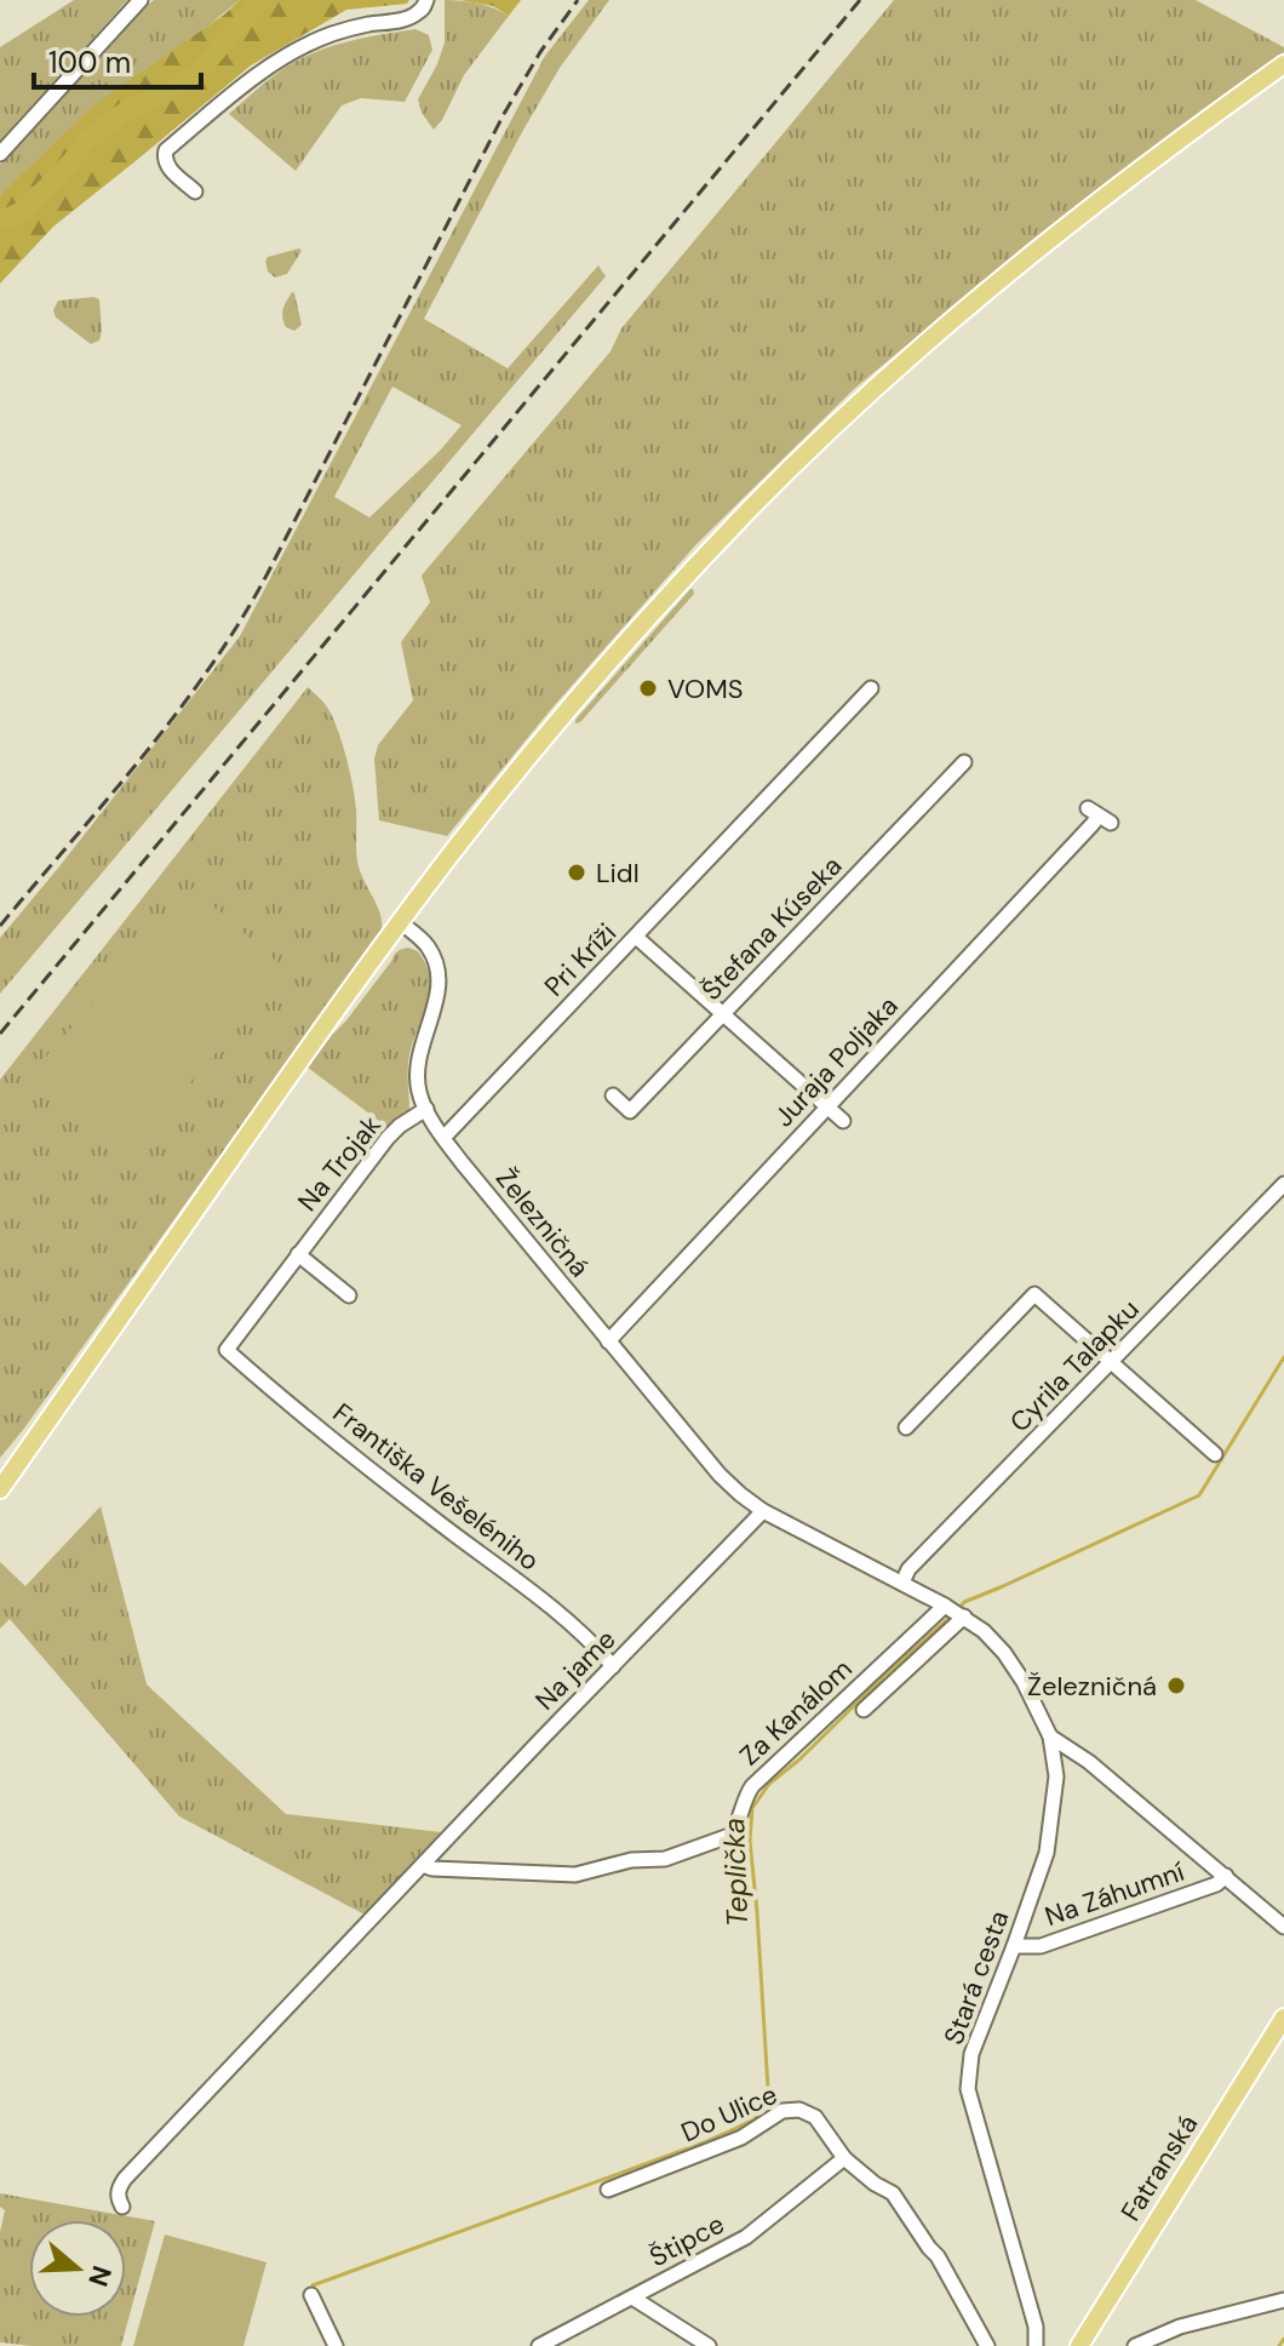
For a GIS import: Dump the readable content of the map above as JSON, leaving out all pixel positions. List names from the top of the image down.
{
  "streets": {
    "main road": ["Fatranská"],
    "street": [
      "Štefana Kúseka",
      "Pri Kríži",
      "Juraja Poljaka",
      "Na Trojak",
      "Železničná",
      "Cyrila Talapku",
      "Františka Vešeléniho",
      "Na jame",
      "Za Kanálom",
      "Na Záhumní",
      "Stará cesta",
      "Do Ulice",
      "Štipce"
    ]
  },
  "crossings": [
    ["Pri Kríži", "Železničná"],
    ["Juraja Poljaka", "Železničná"],
    ["Na Trojak", "Železničná"],
    ["Na Trojak", "Františka Vešeléniho"],
    ["Železničná", "Cyrila Talapku"],
    ["Železničná", "Na jame"],
    ["Železničná", "Za Kanálom"],
    ["Železničná", "Stará cesta"],
    ["Františka Vešeléniho", "Na jame"],
    ["Na jame", "Za Kanálom"],
    ["Na Záhumní", "Stará cesta"],
    ["Do Ulice", "Štipce"]
  ],
  "water": ["Teplička"],
  "places": ["VOMS", "Lidl", "Železničná"],
  "scale_bar": "100 m",
  "north": "right"
}
